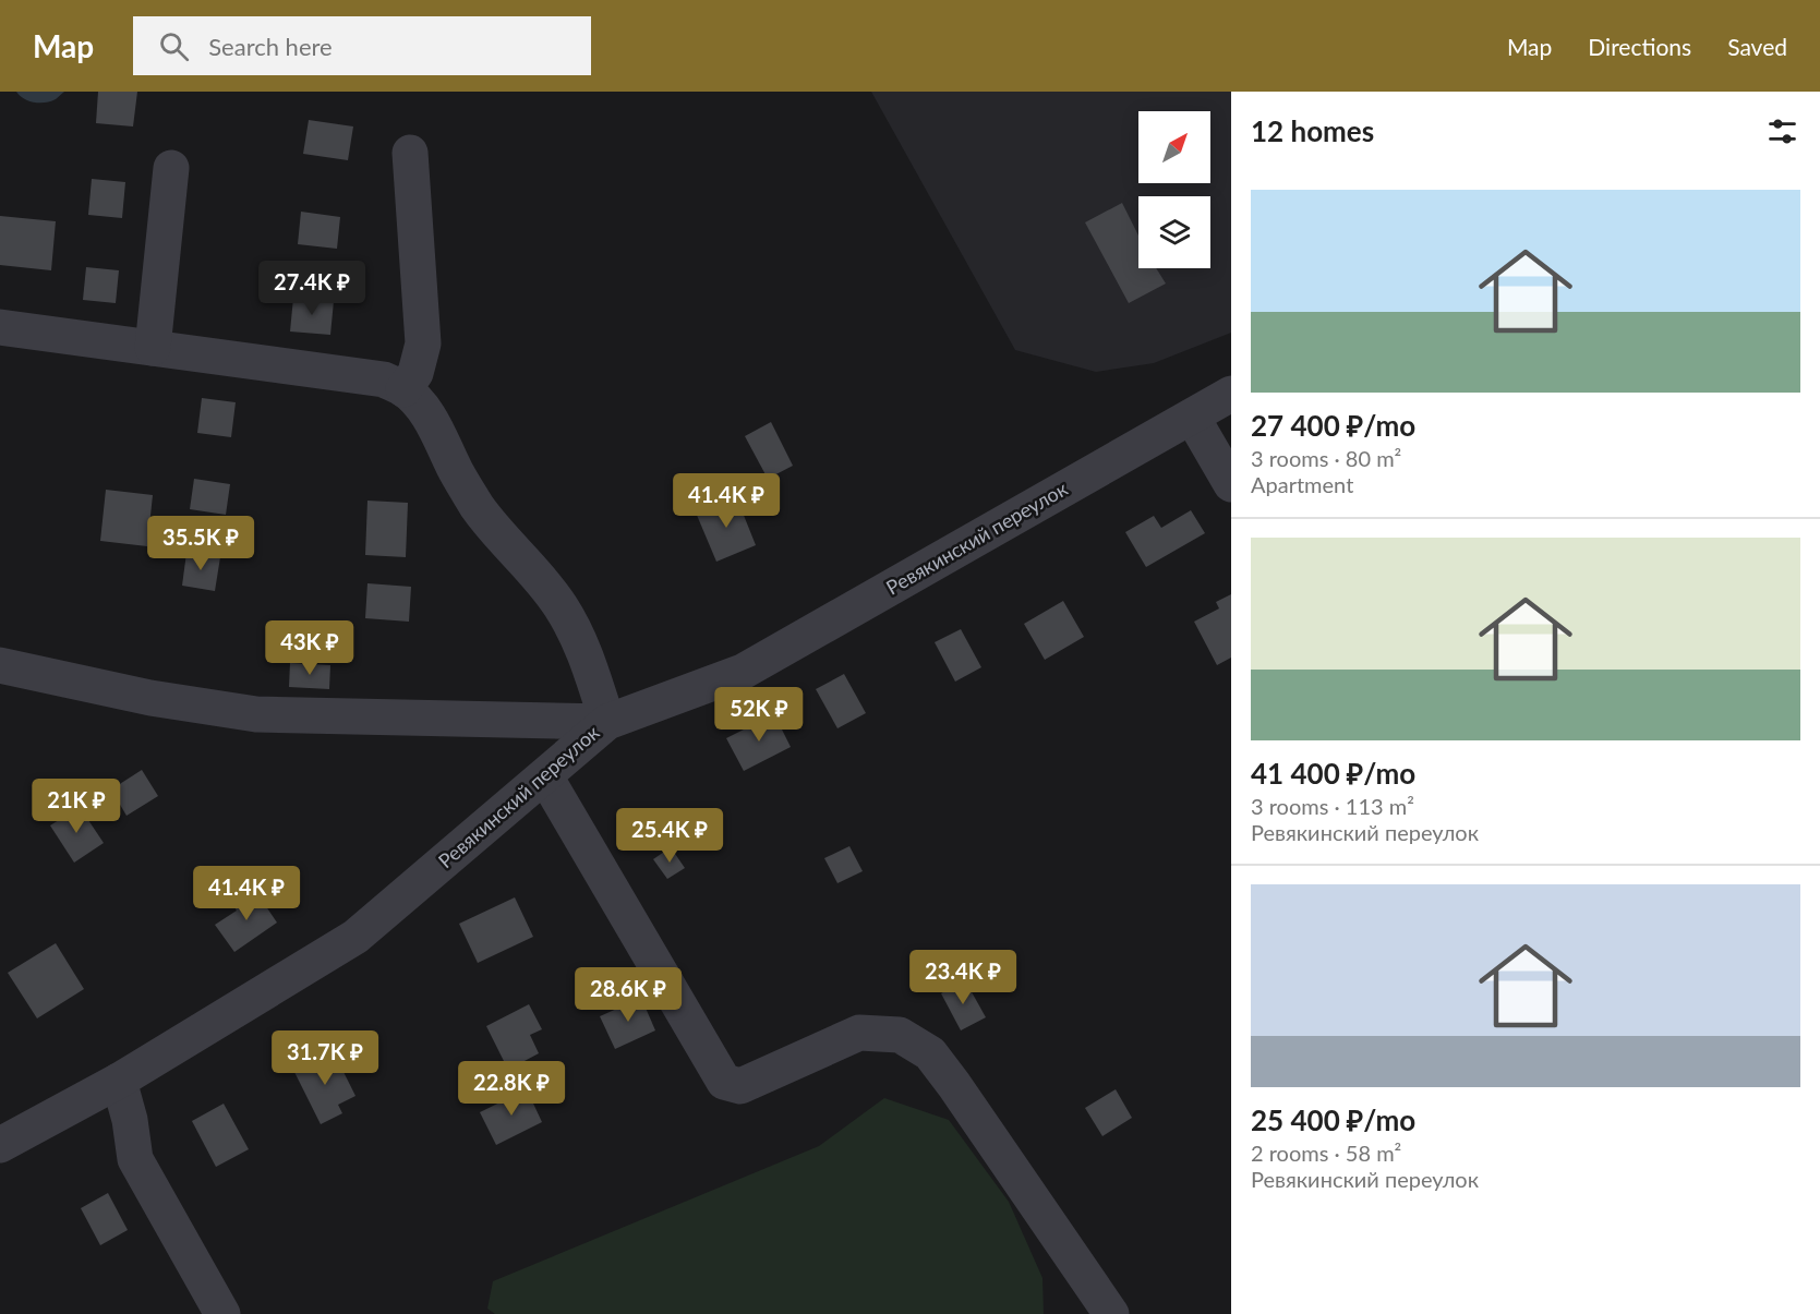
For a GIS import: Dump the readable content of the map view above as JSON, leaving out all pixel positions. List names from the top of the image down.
{
  "streets": {
    "street": ["Ревякинский переулок"]
  },
  "north": "top right",
  "page": {
    "header": "Map",
    "search": "Search here",
    "nav": ["Map", "Directions", "Saved"],
    "heading": "12 homes",
    "list": [
      {
        "name": "27 400 ₽/mo",
        "note": "3 rooms · 80 m² · Apartment"
      },
      {
        "name": "41 400 ₽/mo",
        "note": "3 rooms · 113 m² · Ревякинский переулок"
      },
      {
        "name": "25 400 ₽/mo",
        "note": "2 rooms · 58 m² · Ревякинский переулок"
      }
    ],
    "price": [
      "27.4K ₽",
      "41.4K ₽",
      "35.5K ₽",
      "43K ₽",
      "52K ₽",
      "21K ₽",
      "25.4K ₽",
      "41.4K ₽",
      "23.4K ₽",
      "28.6K ₽",
      "31.7K ₽",
      "22.8K ₽"
    ]
  }
}
